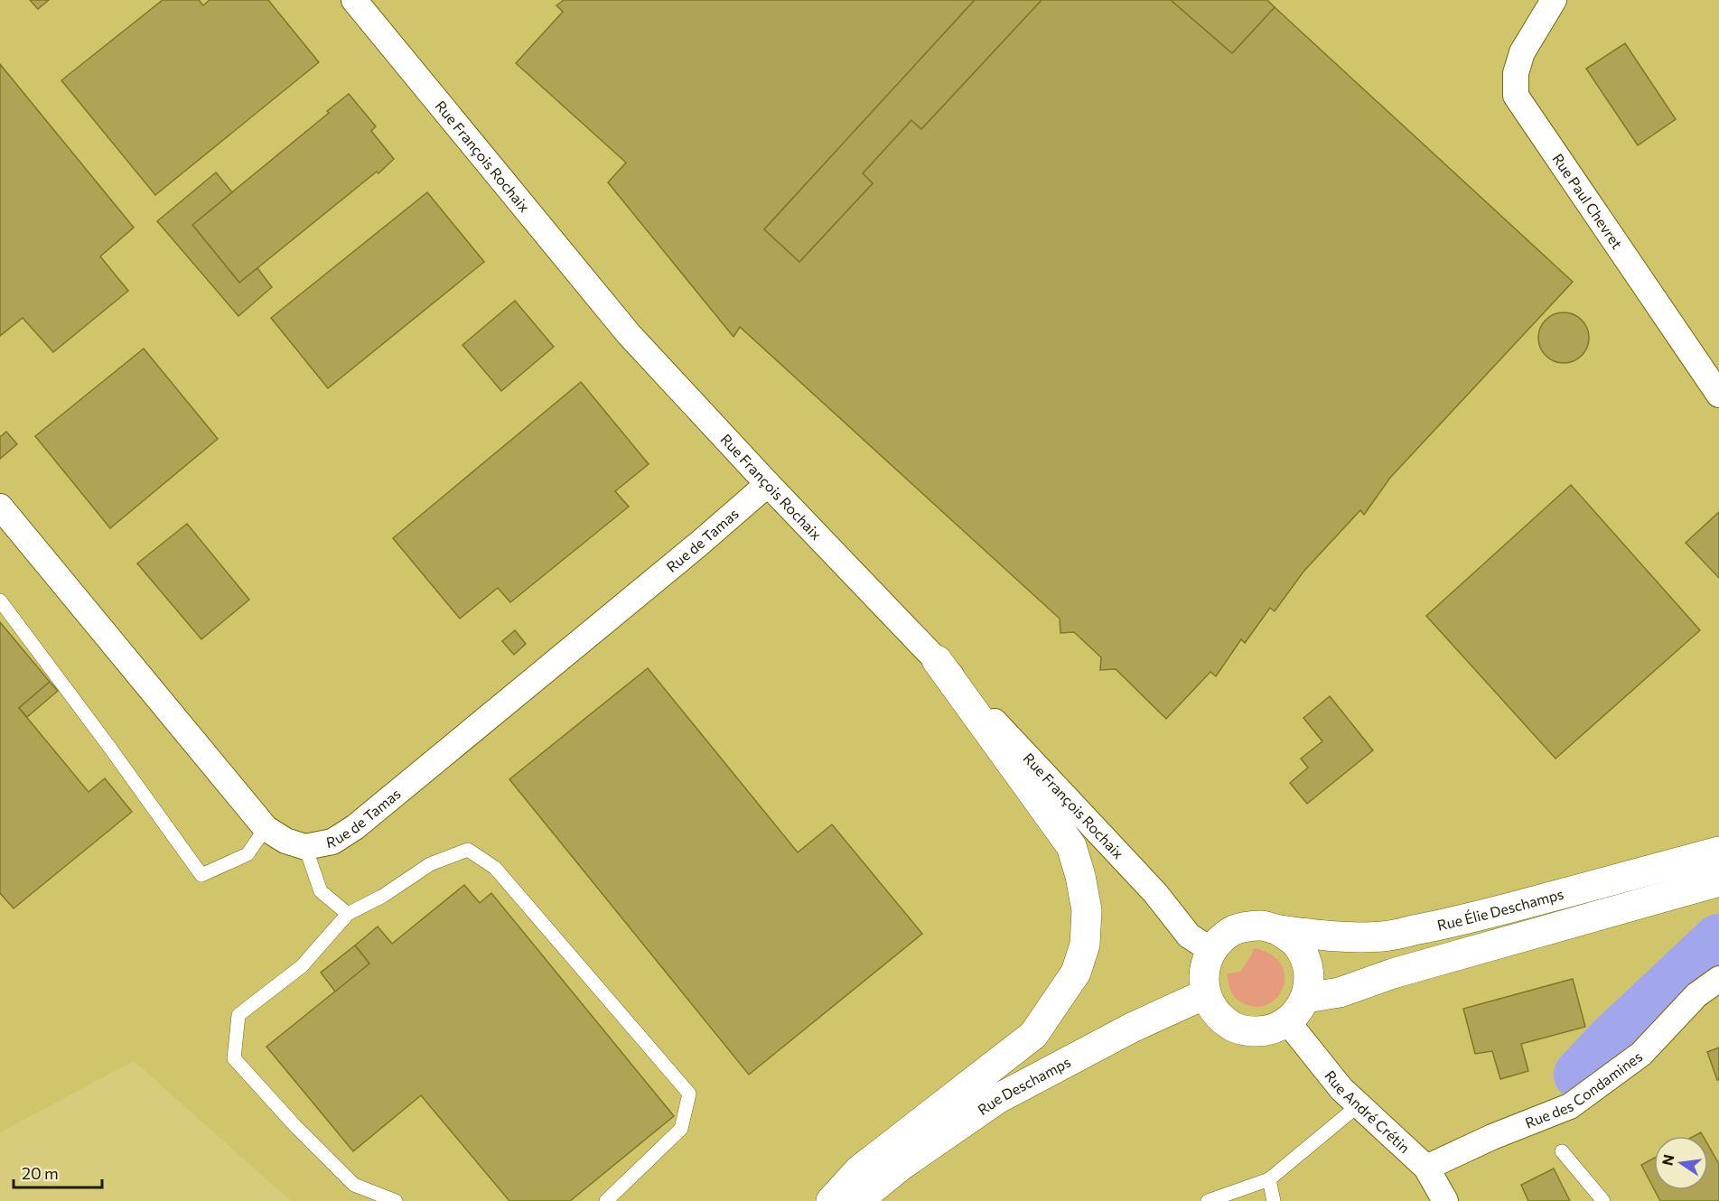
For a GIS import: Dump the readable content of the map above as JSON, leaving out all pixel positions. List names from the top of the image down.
{
  "streets": {
    "main road": ["Rue Élie Deschamps", "Rue Deschamps"],
    "street": [
      "Rue François Rochaix",
      "Rue Paul Chevret",
      "Rue de Tamas",
      "Rue des Condamines",
      "Rue André Crétin"
    ]
  },
  "crossings": [
    ["Rue François Rochaix", "Rue de Tamas"],
    ["Rue François Rochaix", "Rue Élie Deschamps"],
    ["Rue François Rochaix", "Rue Deschamps"],
    ["Rue François Rochaix", "Rue André Crétin"],
    ["Rue Élie Deschamps", "Rue Deschamps"],
    ["Rue Élie Deschamps", "Rue André Crétin"],
    ["Rue Deschamps", "Rue André Crétin"],
    ["Rue des Condamines", "Rue André Crétin"]
  ],
  "scale_bar": "20 m",
  "north": "left"
}
